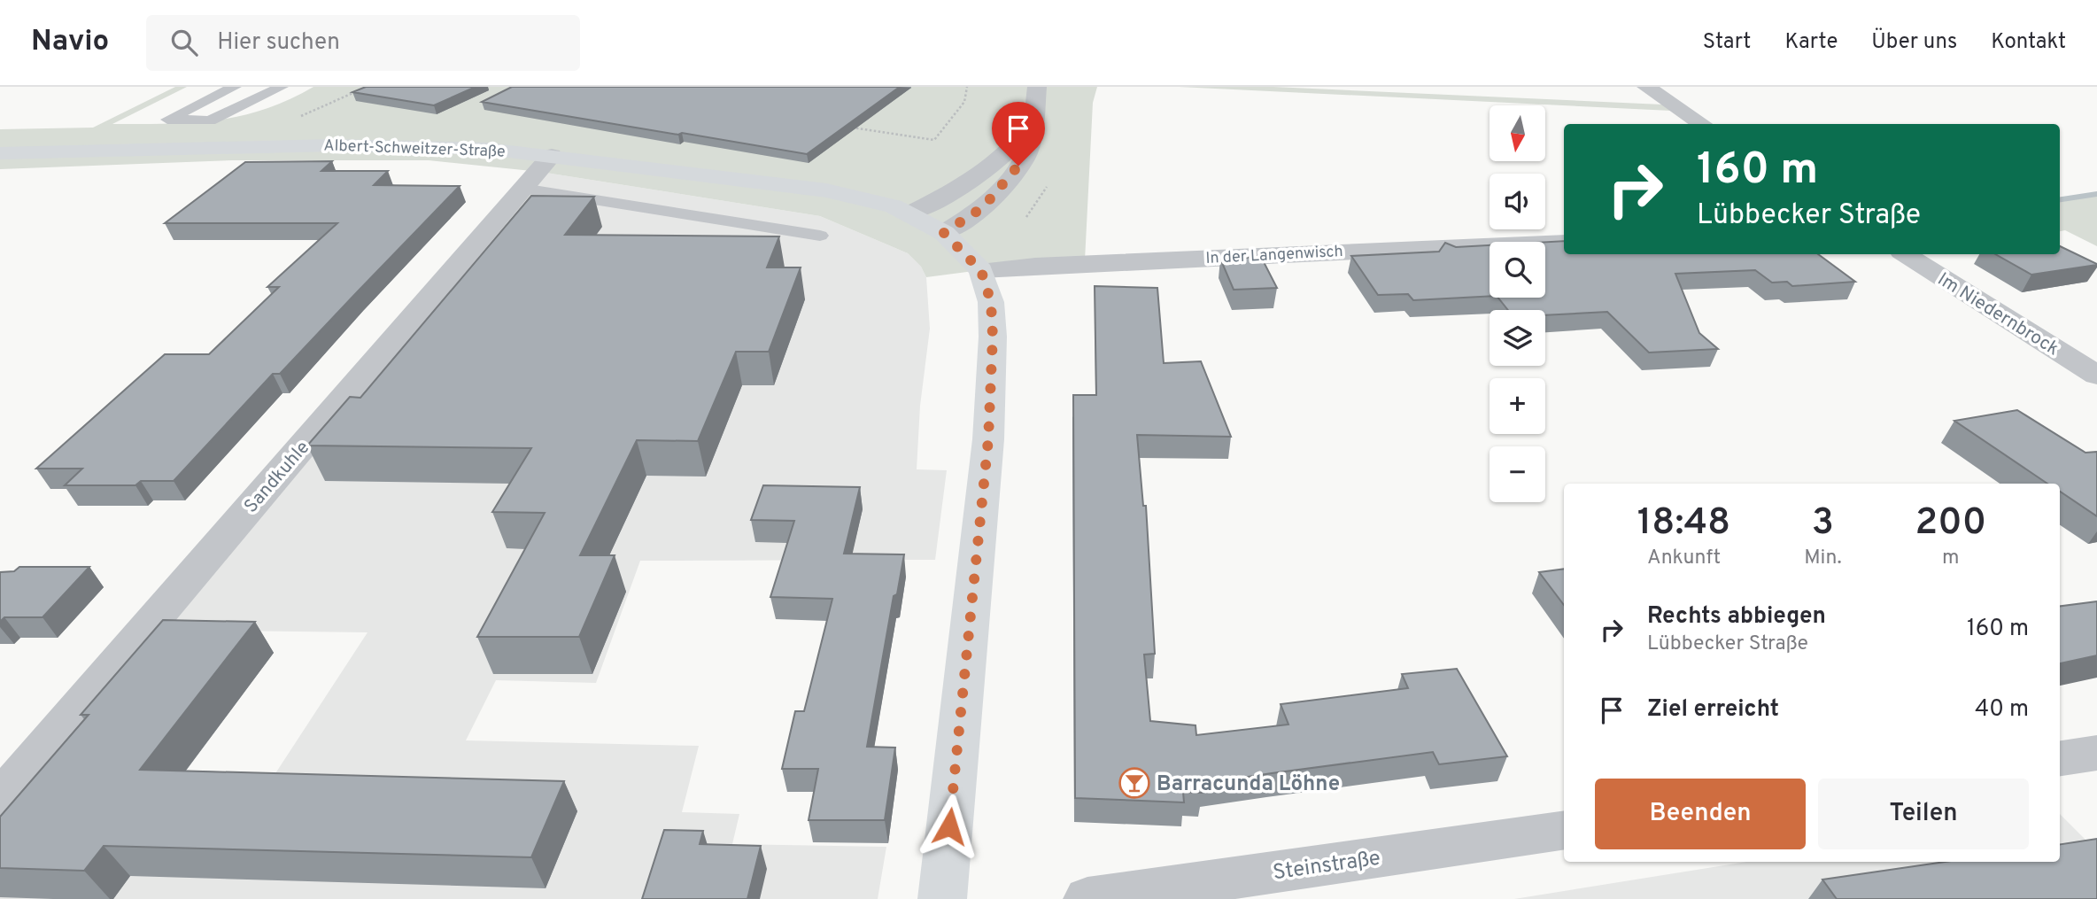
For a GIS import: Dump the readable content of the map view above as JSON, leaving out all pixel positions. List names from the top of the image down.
{
  "streets": {
    "main road": ["Albert-Schweitzer-Straße"],
    "street": [
      "In der Langenwisch",
      "Im Niedernbrock",
      "Sandkuhle",
      "Steinstraße"
    ]
  },
  "crossings": [
    ["Albert-Schweitzer-Straße", "In der Langenwisch"],
    ["Albert-Schweitzer-Straße", "Sandkuhle"]
  ],
  "places": {
    "bar": ["Barracunda Löhne"]
  },
  "north": "bottom",
  "page": {
    "header": "Navio",
    "search": "Hier suchen",
    "nav": [
      "Start",
      "Karte",
      "Über uns",
      "Kontakt"
    ],
    "map_buttons": ["+", "−"],
    "turn": ["160 m", "Lübbecker Straße"],
    "eta": [
      "18:48",
      "Ankunft",
      "3",
      "Min.",
      "200",
      "m"
    ],
    "list": [
      {
        "name": "Rechts abbiegen",
        "note": "Lübbecker Straße",
        "value": "160 m"
      },
      {
        "name": "Ziel erreicht",
        "value": "40 m"
      }
    ],
    "buttons": ["Beenden", "Teilen"]
  }
}
